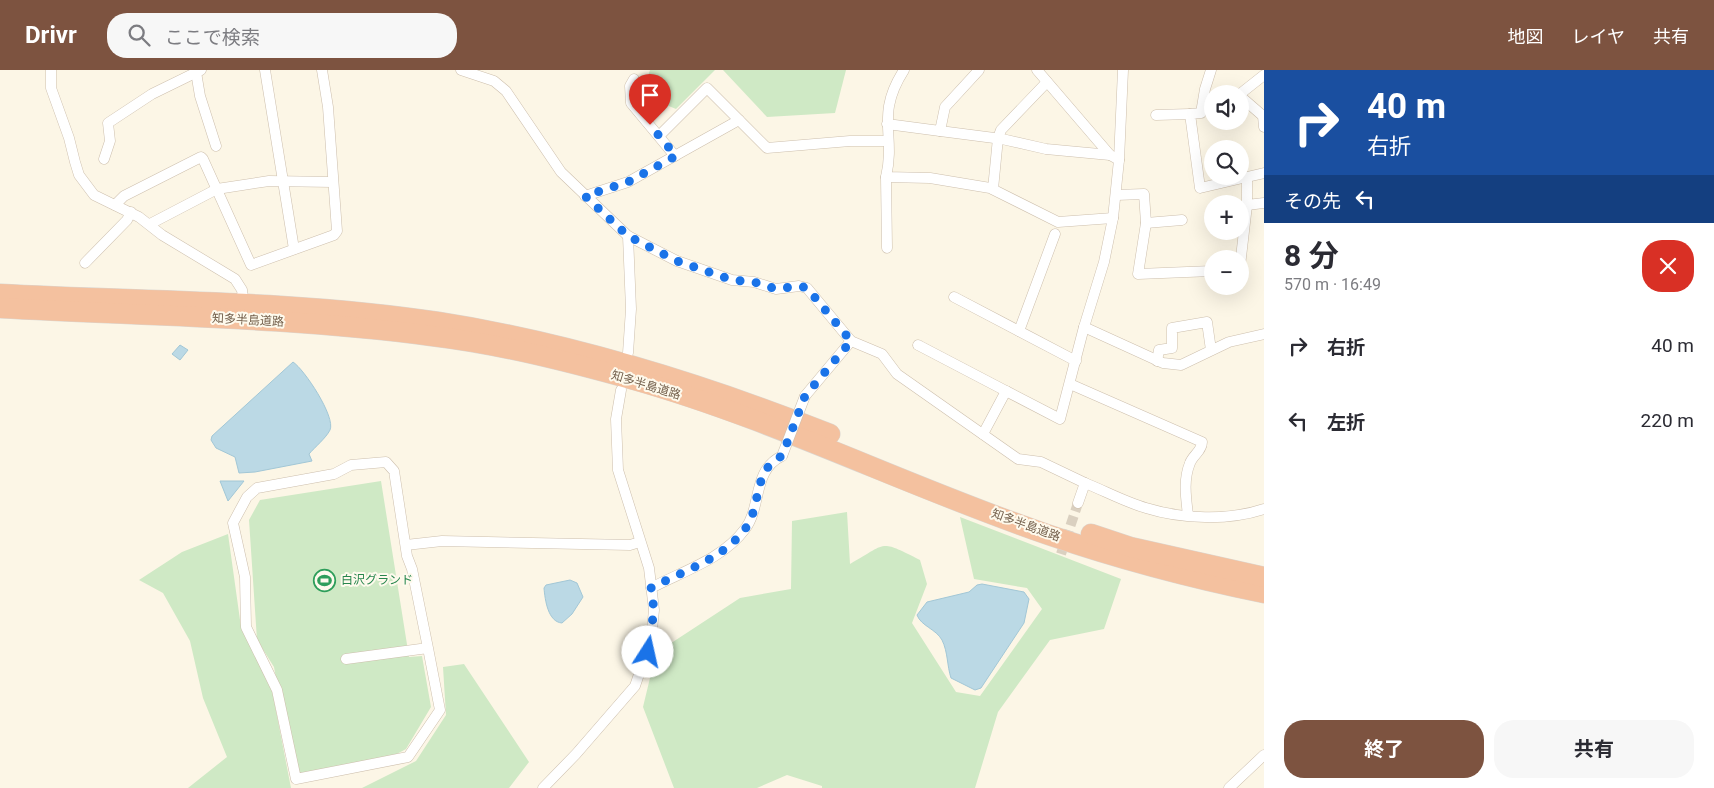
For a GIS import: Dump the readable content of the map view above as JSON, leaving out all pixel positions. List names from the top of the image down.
{
  "streets": {
    "highway": ["知多半島道路"]
  },
  "places": {
    "sports": ["白沢グランド"]
  },
  "page": {
    "header": "Drivr",
    "search": "ここで検索",
    "nav": ["地図", "レイヤ", "共有"],
    "turn": ["40 m", "右折"],
    "map_buttons": ["+", "−"],
    "then": "その先",
    "heading": ["8 分", "570 m · 16:49"],
    "list": [
      {
        "name": "右折",
        "value": "40 m"
      },
      {
        "name": "左折",
        "value": "220 m"
      }
    ],
    "buttons": ["終了", "共有"]
  }
}
